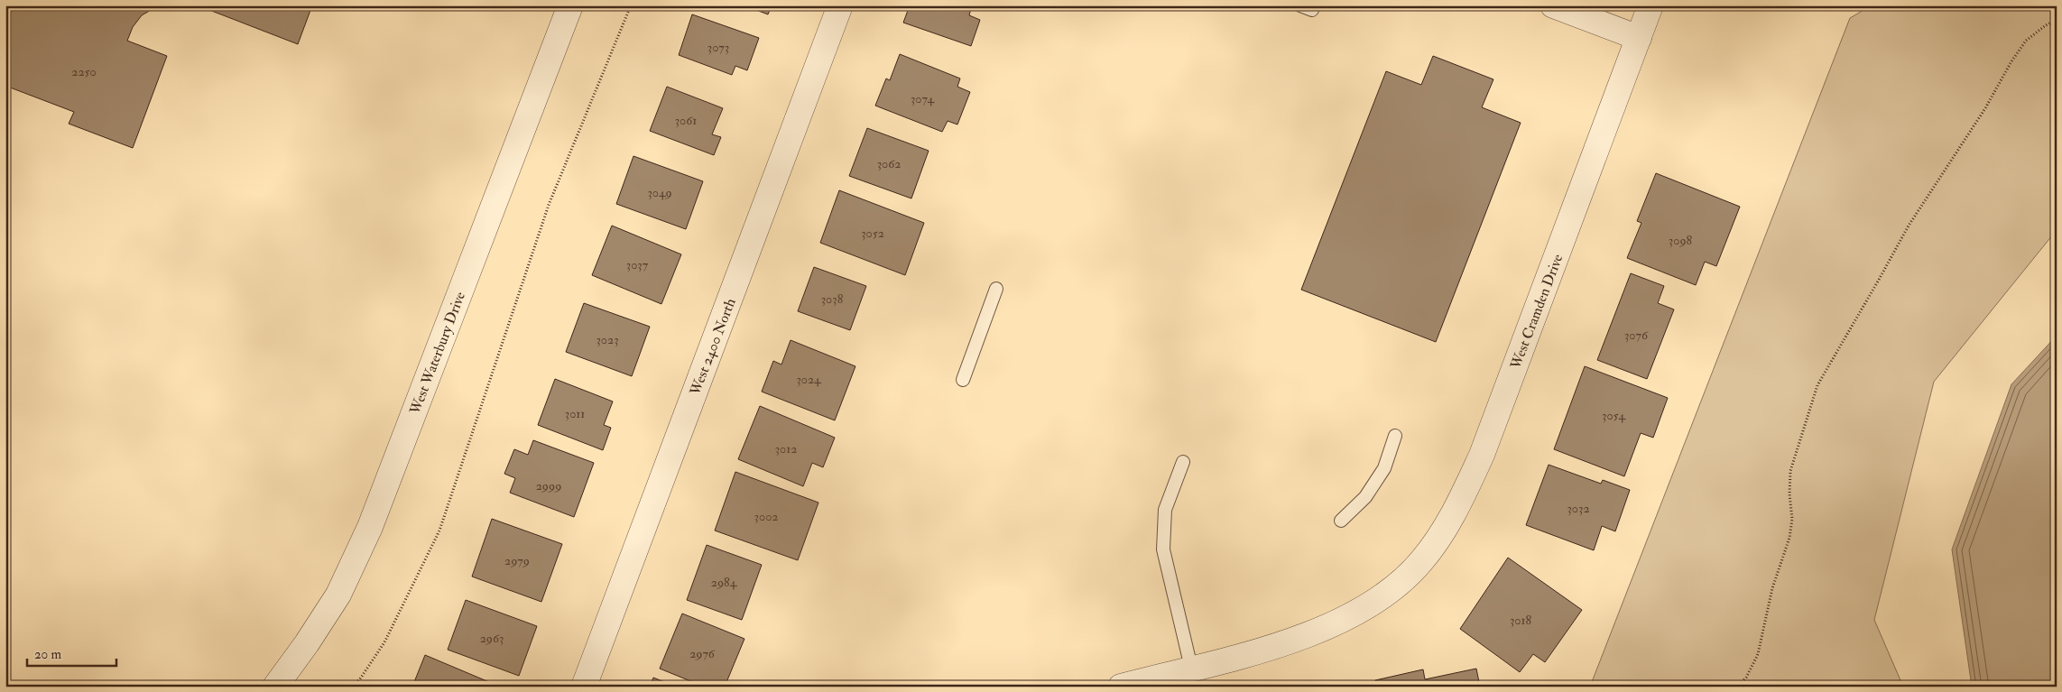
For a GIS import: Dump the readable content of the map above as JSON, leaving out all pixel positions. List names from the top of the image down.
{
  "streets": {
    "street": ["West Cramden Drive", "West 2400 North", "West Waterbury Drive"]
  },
  "house_numbers": [
    "3073",
    "2250",
    "3074",
    "3061",
    "3062",
    "3049",
    "3052",
    "3098",
    "3037",
    "3038",
    "3076",
    "3023",
    "3024",
    "3011",
    "3054",
    "3012",
    "2999",
    "3032",
    "3002",
    "2979",
    "2984",
    "3018",
    "2963",
    "2976"
  ],
  "scale_bar": "20 m"
}
